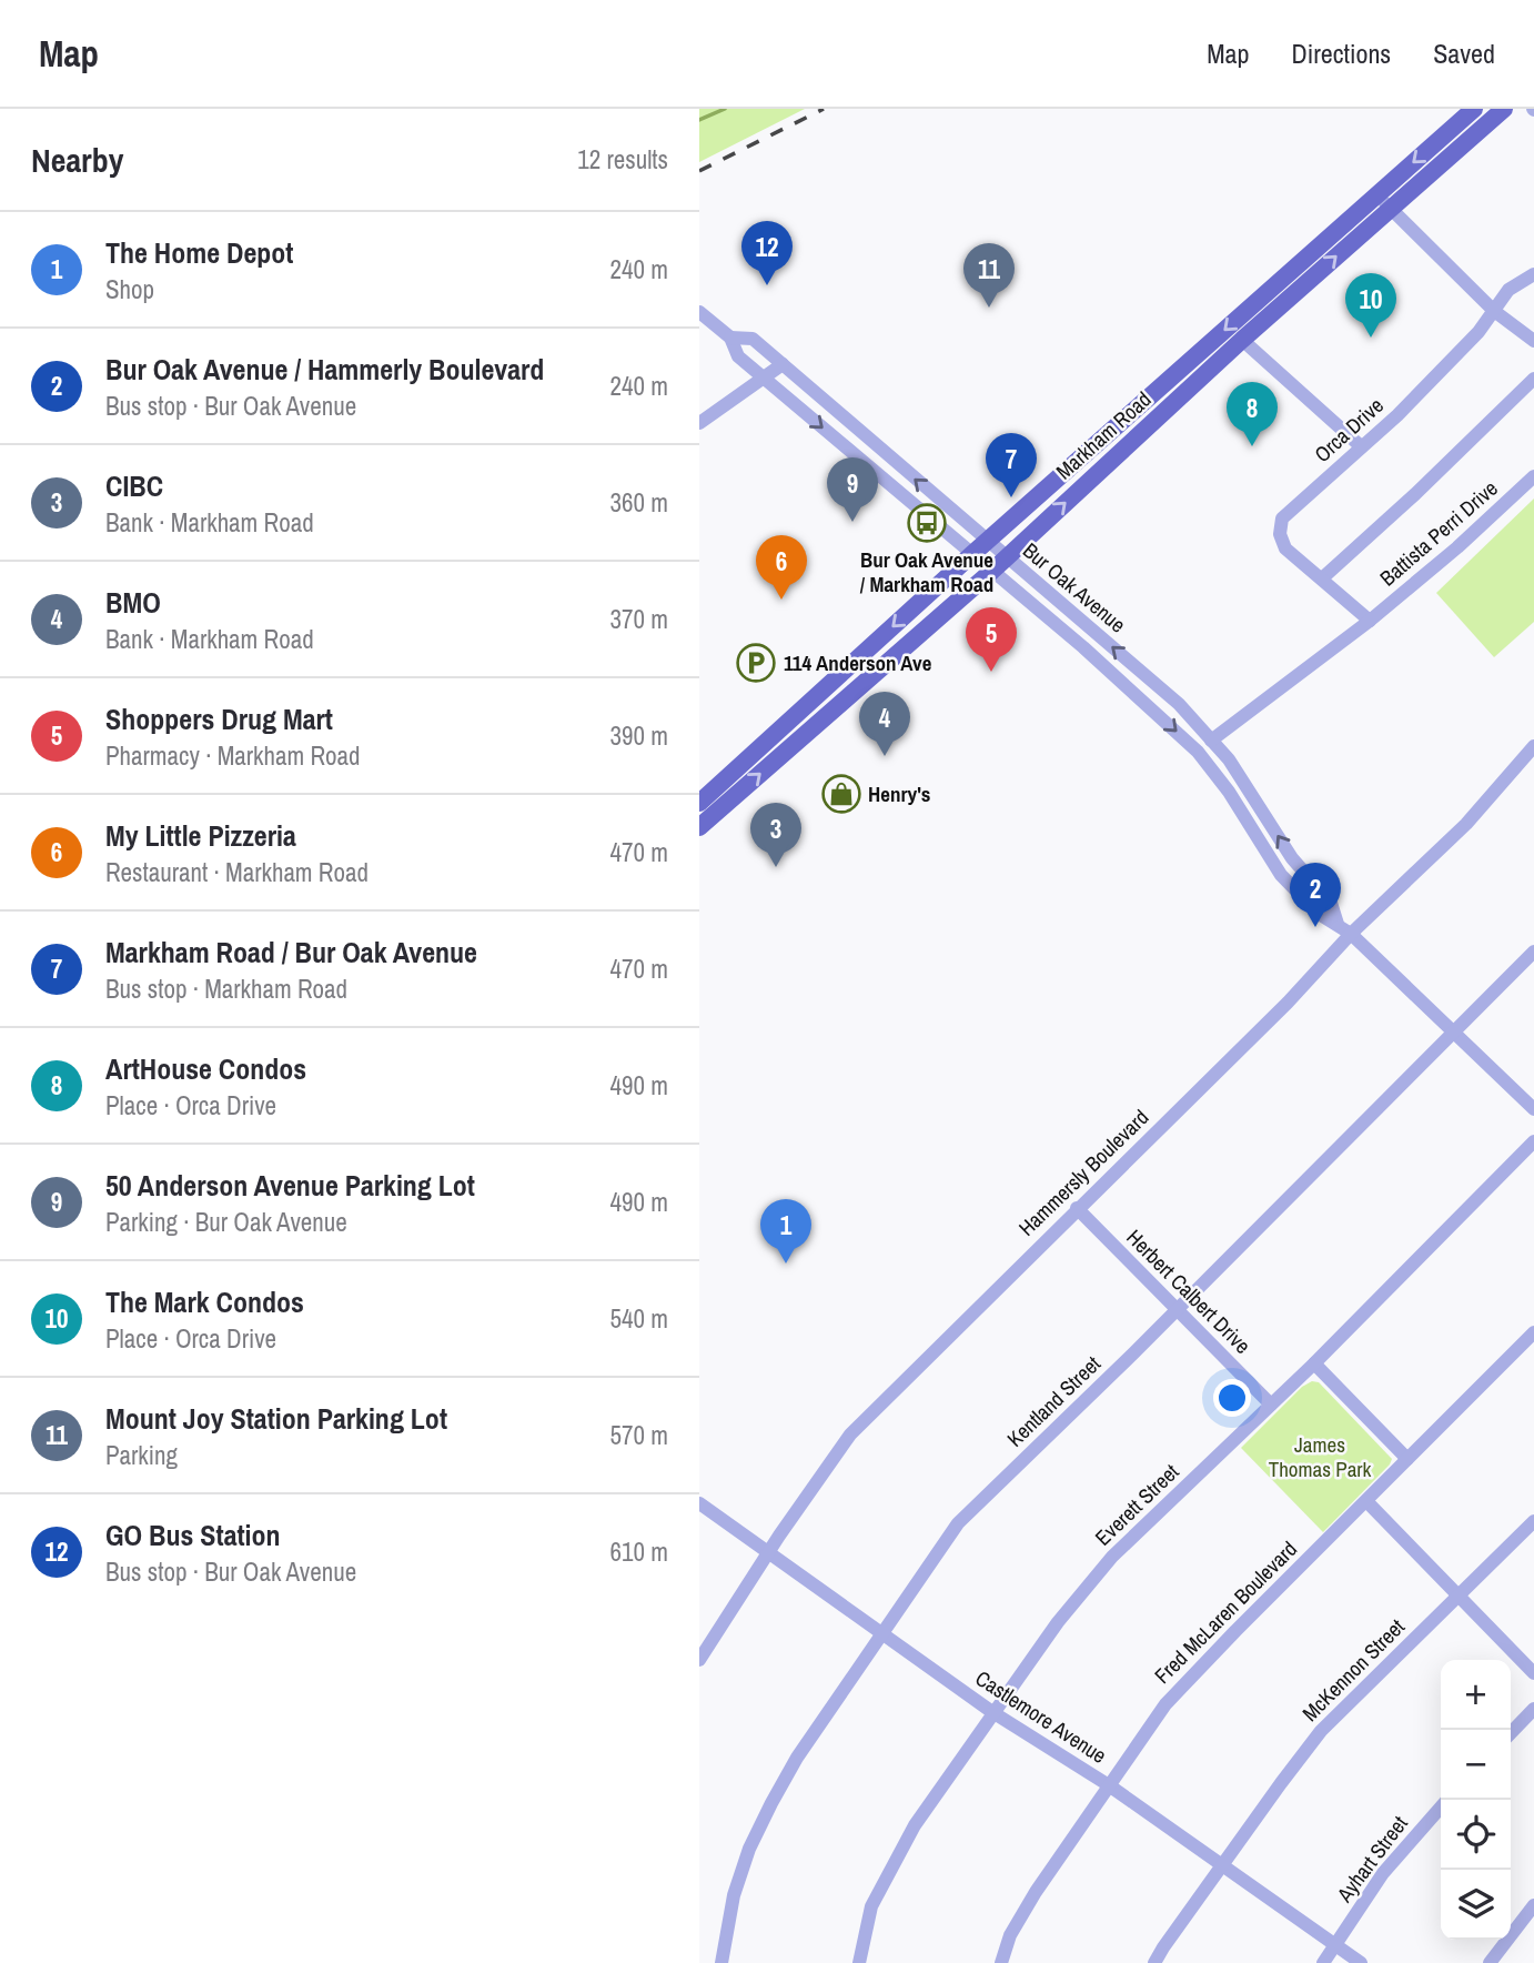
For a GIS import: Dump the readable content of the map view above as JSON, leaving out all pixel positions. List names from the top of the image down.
{
  "streets": {
    "main road": ["Markham Road"],
    "street": [
      "Orca Drive",
      "Battista Perri Drive",
      "Bur Oak Avenue",
      "Hammersly Boulevard",
      "Herbert Calbert Drive",
      "Kentland Street",
      "Everett Street",
      "Fred McLaren Boulevard",
      "McKennon Street",
      "Castlemore Avenue",
      "Ayhart Street"
    ]
  },
  "crossings": [
    ["Markham Road", "Bur Oak Avenue"],
    ["Battista Perri Drive", "Bur Oak Avenue"],
    ["Bur Oak Avenue", "Hammersly Boulevard"],
    ["Bur Oak Avenue", "Kentland Street"],
    ["Hammersly Boulevard", "Herbert Calbert Drive"],
    ["Hammersly Boulevard", "Castlemore Avenue"],
    ["Herbert Calbert Drive", "Kentland Street"],
    ["Herbert Calbert Drive", "Everett Street"],
    ["Kentland Street", "Castlemore Avenue"],
    ["Everett Street", "Castlemore Avenue"],
    ["Fred McLaren Boulevard", "Castlemore Avenue"],
    ["McKennon Street", "Castlemore Avenue"],
    ["Castlemore Avenue", "Ayhart Street"]
  ],
  "parks": ["James Thomas Park"],
  "places": {
    "bus stop": ["Bur Oak Avenue / Markham Road"],
    "parking": ["114 Anderson Ave"],
    "shop": ["Henry's"]
  },
  "page": {
    "header": "Map",
    "nav": ["Map", "Directions", "Saved"],
    "heading": ["Nearby", "12 results"],
    "list": [
      {
        "mark": "1",
        "name": "The Home Depot",
        "note": "Shop",
        "value": "240 m"
      },
      {
        "mark": "2",
        "name": "Bur Oak Avenue / Hammerly Boulevard",
        "note": "Bus stop · Bur Oak Avenue",
        "value": "240 m"
      },
      {
        "mark": "3",
        "name": "CIBC",
        "note": "Bank · Markham Road",
        "value": "360 m"
      },
      {
        "mark": "4",
        "name": "BMO",
        "note": "Bank · Markham Road",
        "value": "370 m"
      },
      {
        "mark": "5",
        "name": "Shoppers Drug Mart",
        "note": "Pharmacy · Markham Road",
        "value": "390 m"
      },
      {
        "mark": "6",
        "name": "My Little Pizzeria",
        "note": "Restaurant · Markham Road",
        "value": "470 m"
      },
      {
        "mark": "7",
        "name": "Markham Road / Bur Oak Avenue",
        "note": "Bus stop · Markham Road",
        "value": "470 m"
      },
      {
        "mark": "8",
        "name": "ArtHouse Condos",
        "note": "Place · Orca Drive",
        "value": "490 m"
      },
      {
        "mark": "9",
        "name": "50 Anderson Avenue Parking Lot",
        "note": "Parking · Bur Oak Avenue",
        "value": "490 m"
      },
      {
        "mark": "10",
        "name": "The Mark Condos",
        "note": "Place · Orca Drive",
        "value": "540 m"
      },
      {
        "mark": "11",
        "name": "Mount Joy Station Parking Lot",
        "note": "Parking",
        "value": "570 m"
      },
      {
        "mark": "12",
        "name": "GO Bus Station",
        "note": "Bus stop · Bur Oak Avenue",
        "value": "610 m"
      }
    ],
    "pins": [
      "12",
      "11",
      "10",
      "8",
      "7",
      "9",
      "6",
      "5",
      "4",
      "3",
      "2",
      "1"
    ],
    "map_buttons": ["+", "−"]
  }
}
